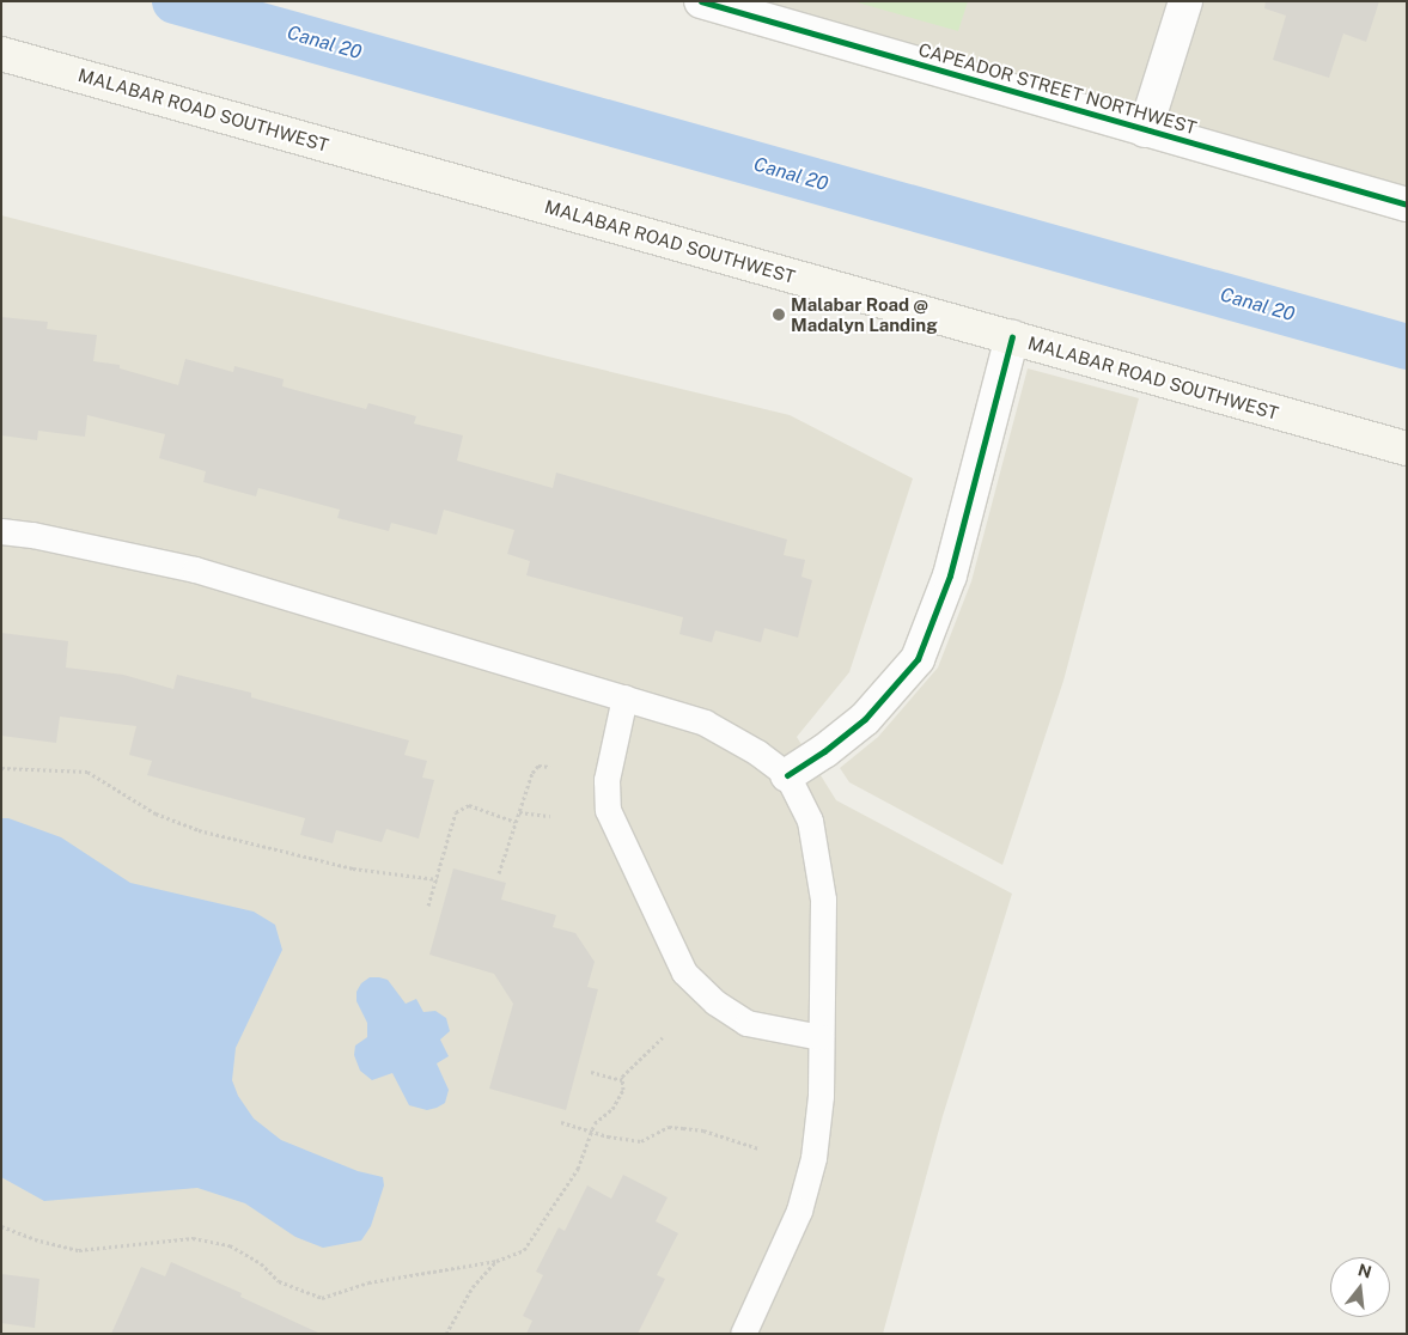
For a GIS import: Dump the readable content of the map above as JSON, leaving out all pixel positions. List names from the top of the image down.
{
  "streets": {
    "main road": ["MALABAR ROAD SOUTHWEST"],
    "street": ["CAPEADOR STREET NORTHWEST"]
  },
  "water": ["Canal 20"],
  "places": ["Malabar Road @ Madalyn Landing"],
  "north": "top"
}
